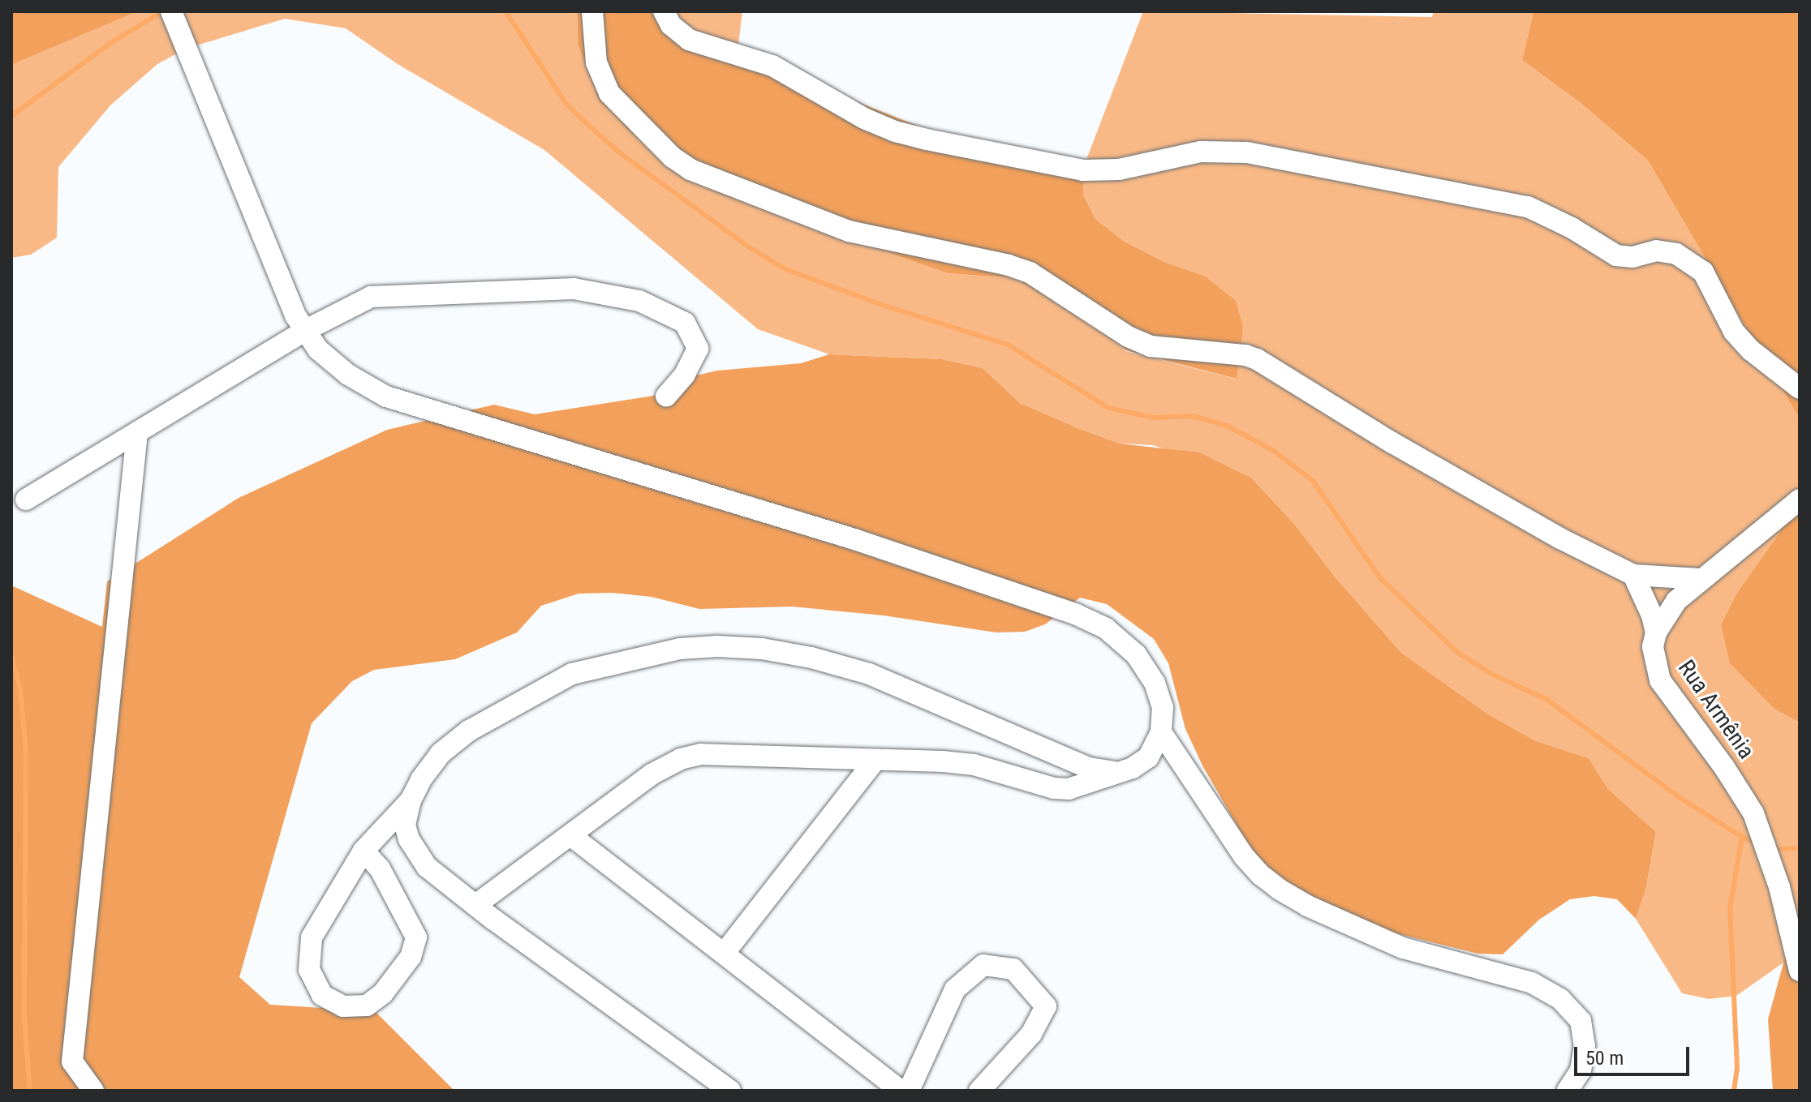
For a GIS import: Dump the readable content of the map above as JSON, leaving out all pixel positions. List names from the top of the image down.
{
  "streets": {
    "street": ["Rua Armênia"]
  },
  "scale_bar": "50 m"
}
